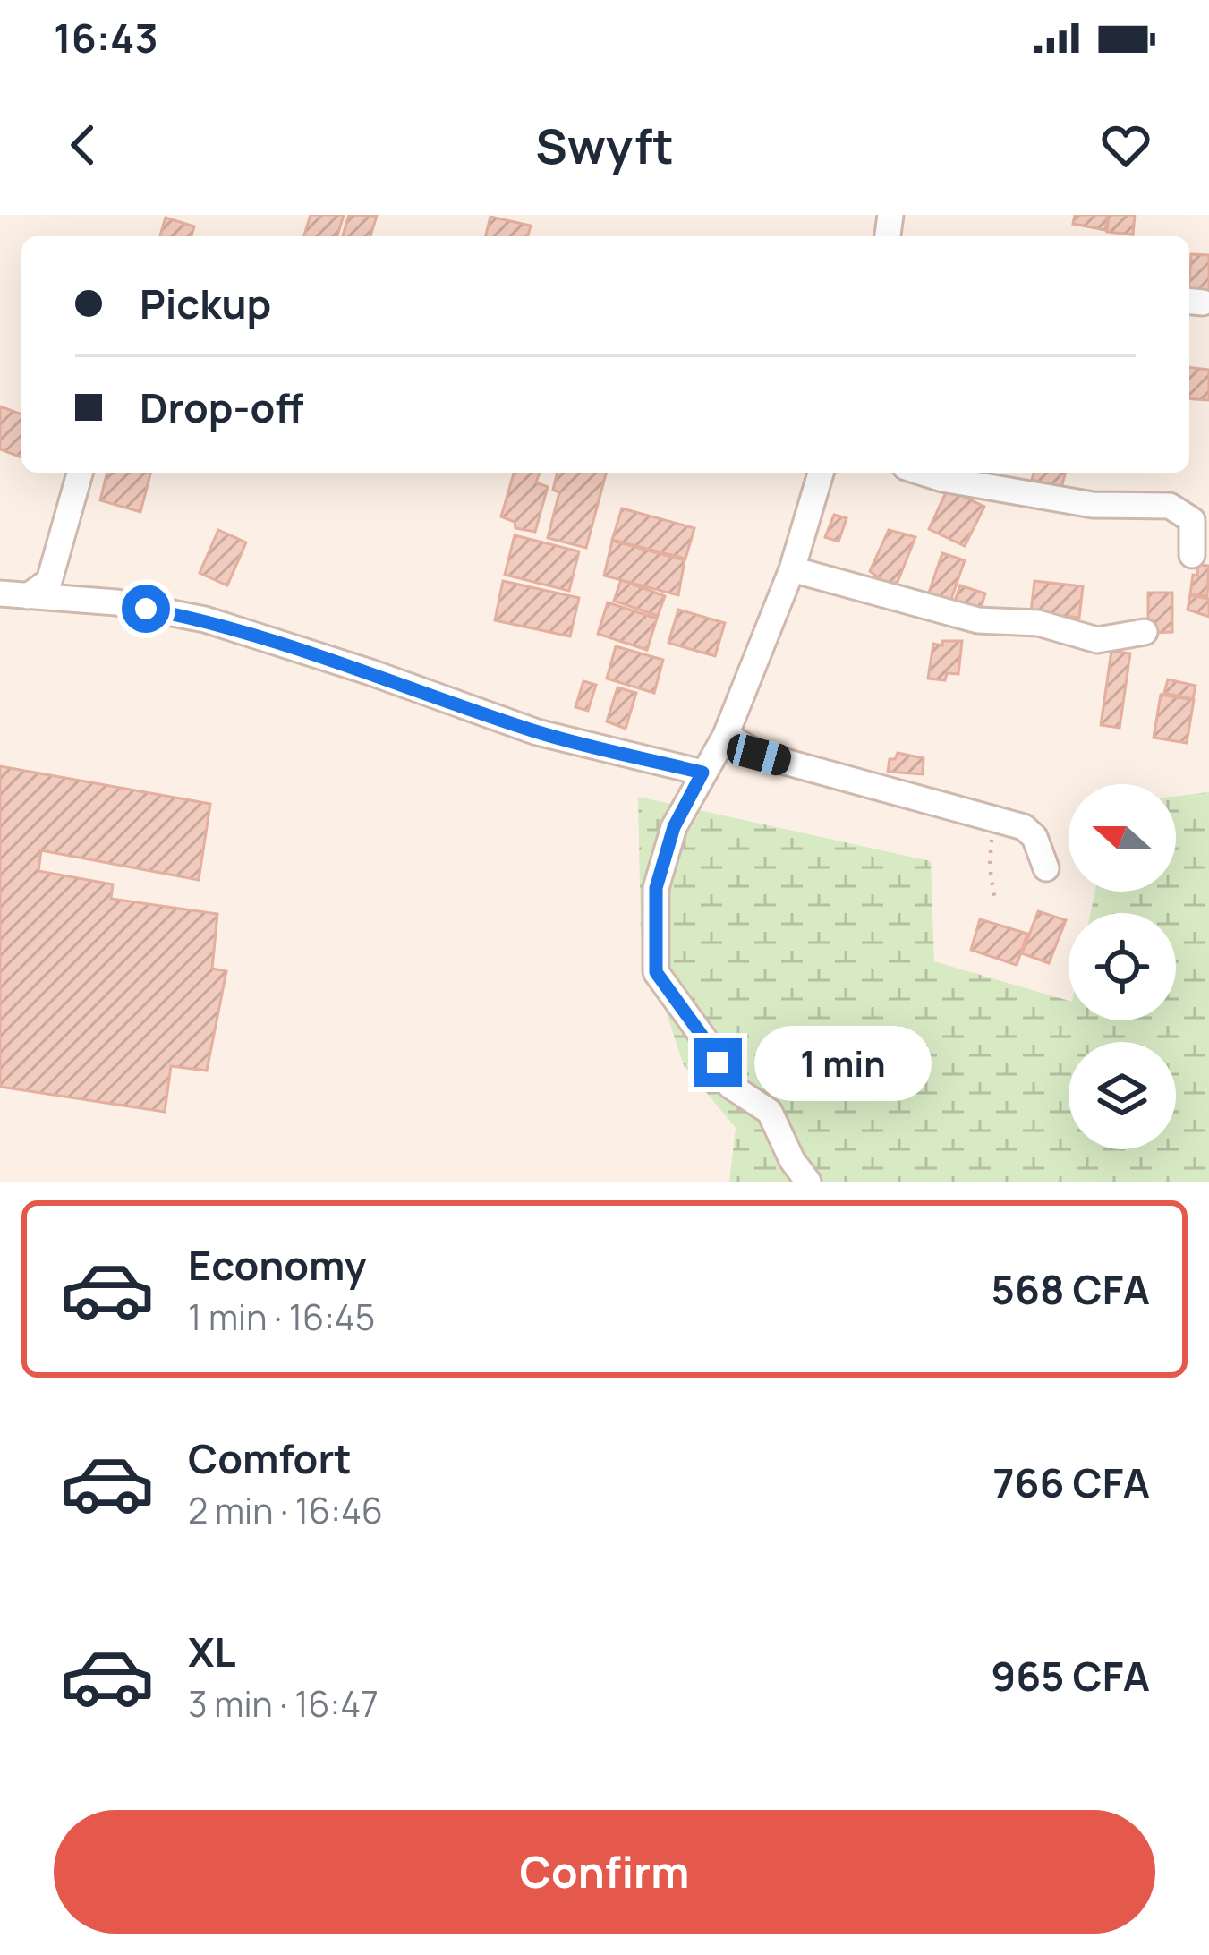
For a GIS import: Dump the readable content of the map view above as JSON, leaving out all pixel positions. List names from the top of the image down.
{
  "north": "left",
  "page": {
    "status": "16:43",
    "header": "Swyft",
    "banner": ["Pickup", "Drop-off"],
    "bubble": "1 min",
    "list": [
      {
        "name": "Economy",
        "note": "1 min · 16:45",
        "value": "568 CFA"
      },
      {
        "name": "Comfort",
        "note": "2 min · 16:46",
        "value": "766 CFA"
      },
      {
        "name": "XL",
        "note": "3 min · 16:47",
        "value": "965 CFA"
      }
    ],
    "buttons": "Confirm"
  }
}
